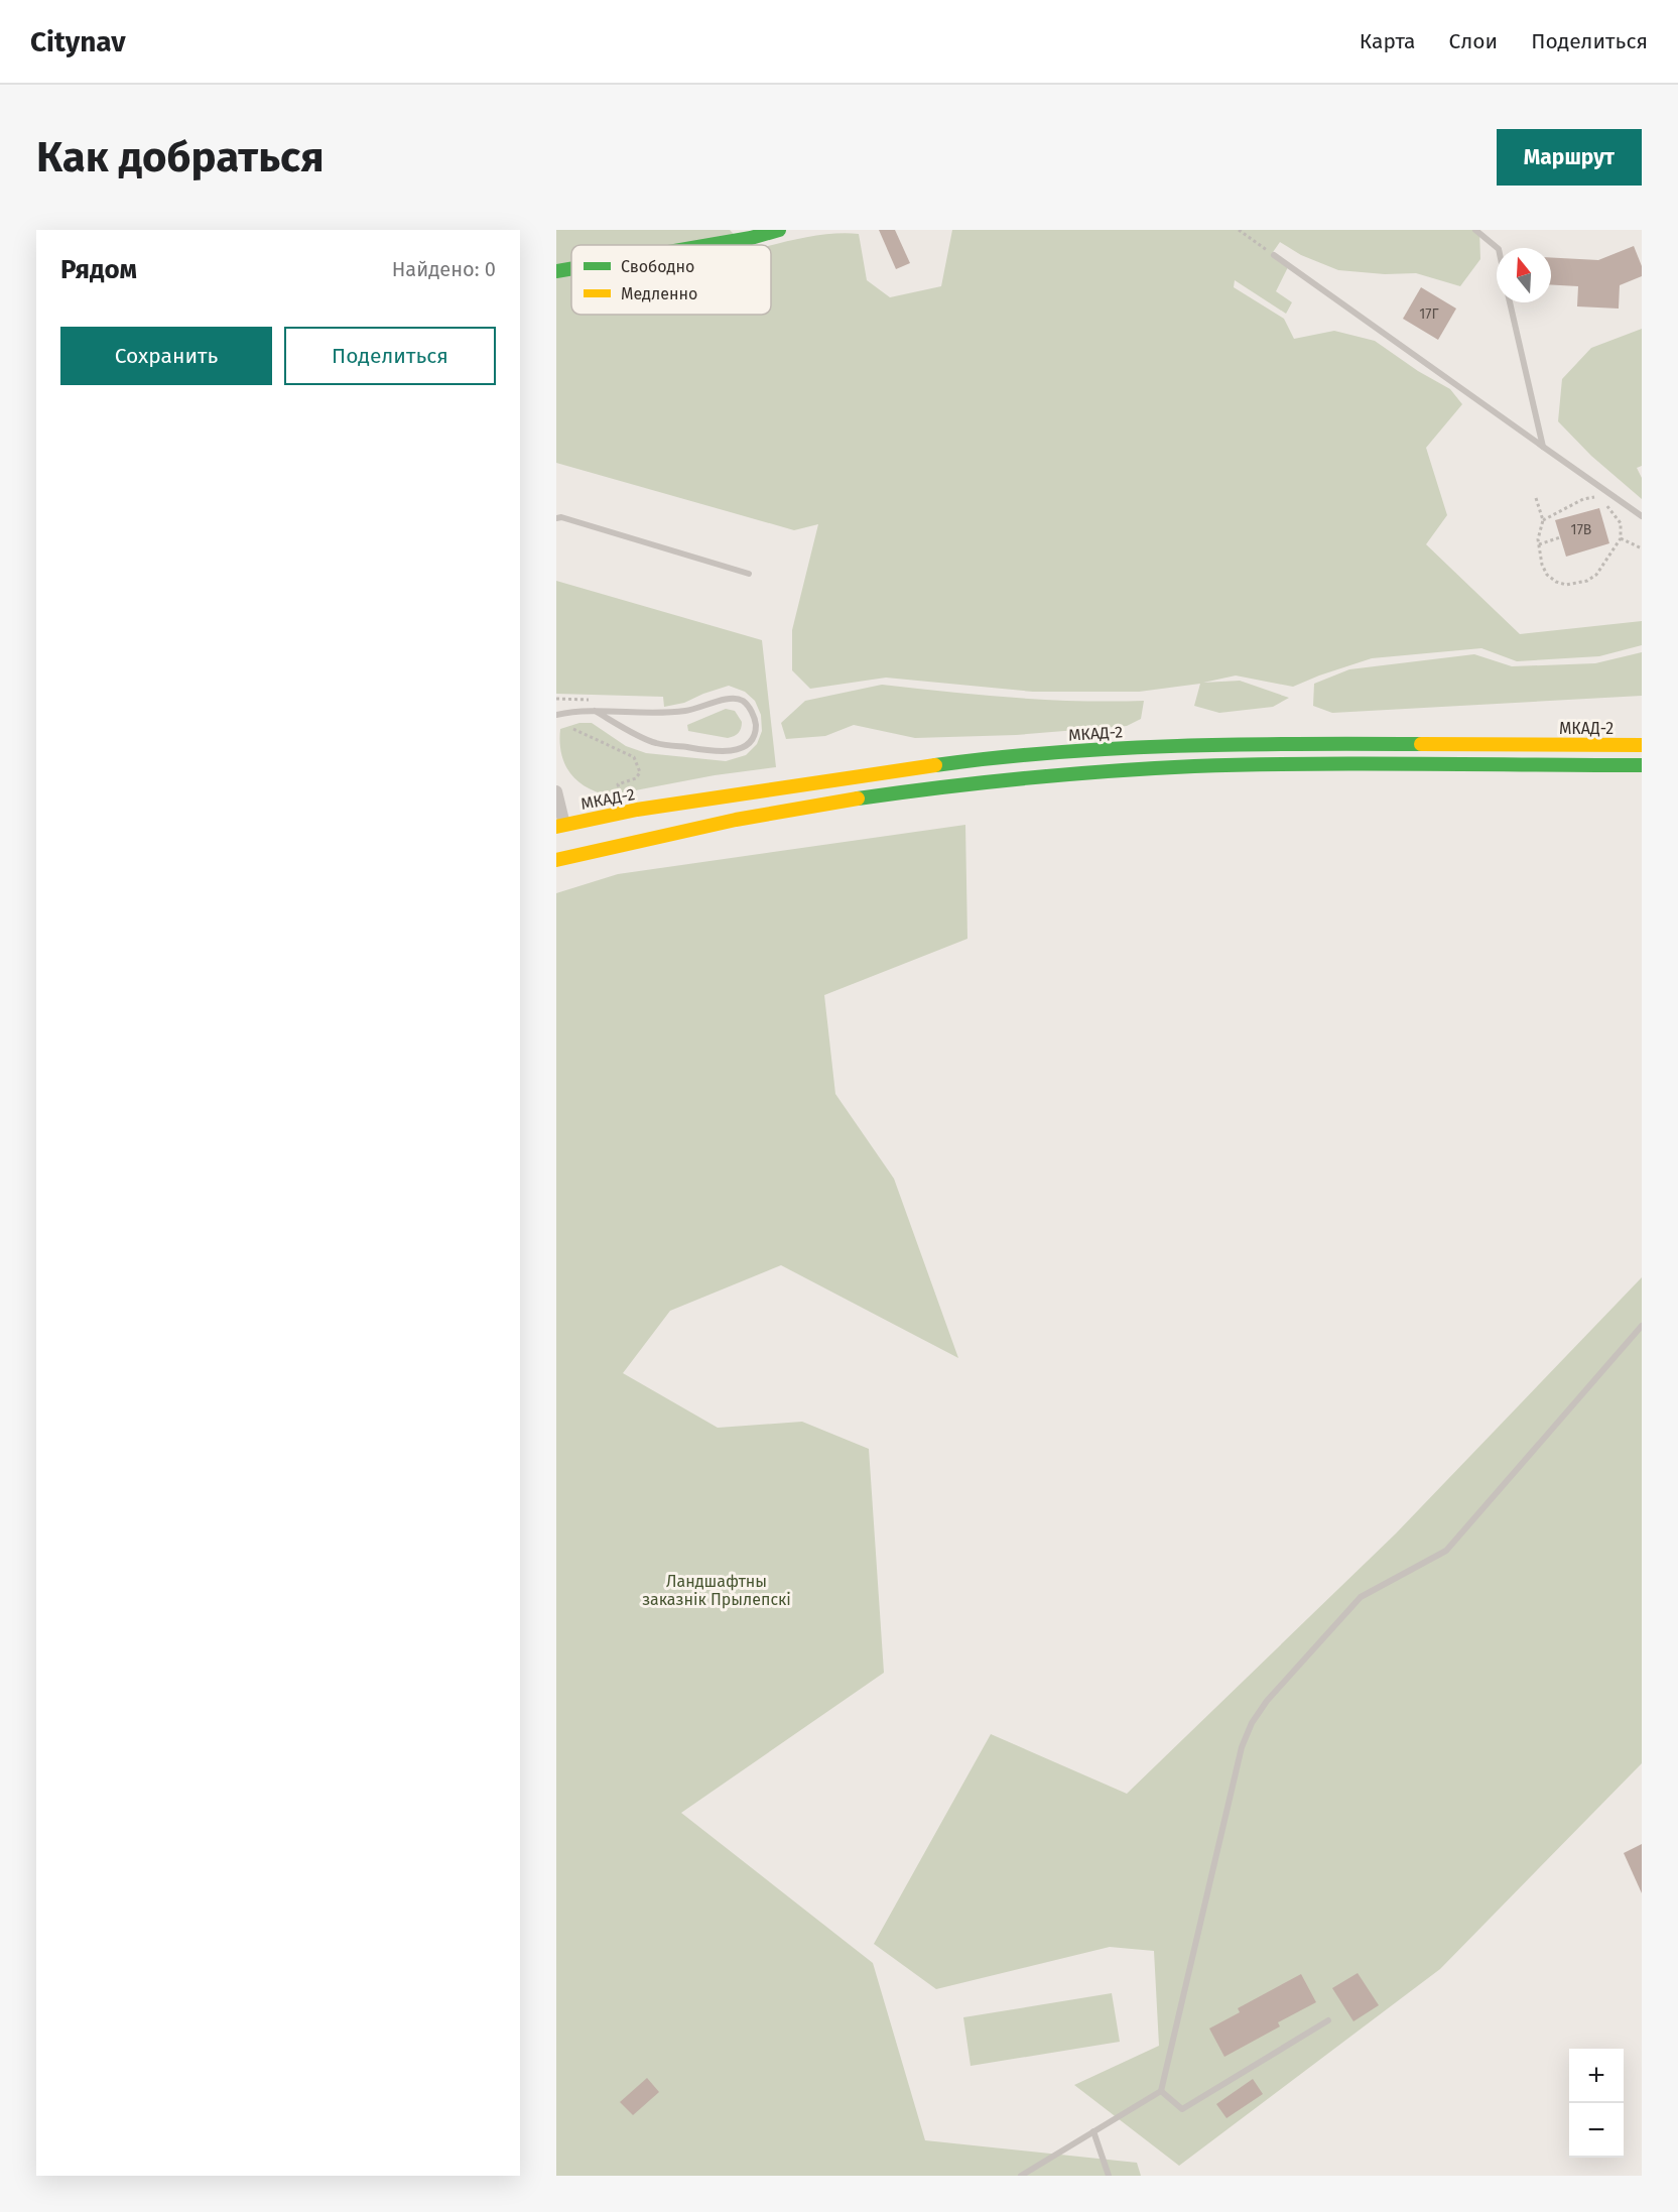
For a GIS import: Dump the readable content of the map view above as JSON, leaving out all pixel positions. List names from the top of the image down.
{
  "streets": {
    "main road": ["МКАД-2"]
  },
  "parks": ["Ландшафтны заказнік Прылепскі"],
  "house_numbers": ["17Г", "17В"],
  "legend": ["Свободно", "Медленно"],
  "north": "top",
  "page": {
    "header": "Citynav",
    "nav": ["Карта", "Слои", "Поделиться"],
    "buttons": [
      "Маршрут",
      ["Сохранить", "Поделиться"]
    ],
    "title": "Как добраться",
    "heading": ["Рядом", "Найдено: 0"],
    "map_buttons": ["+", "−"]
  }
}
